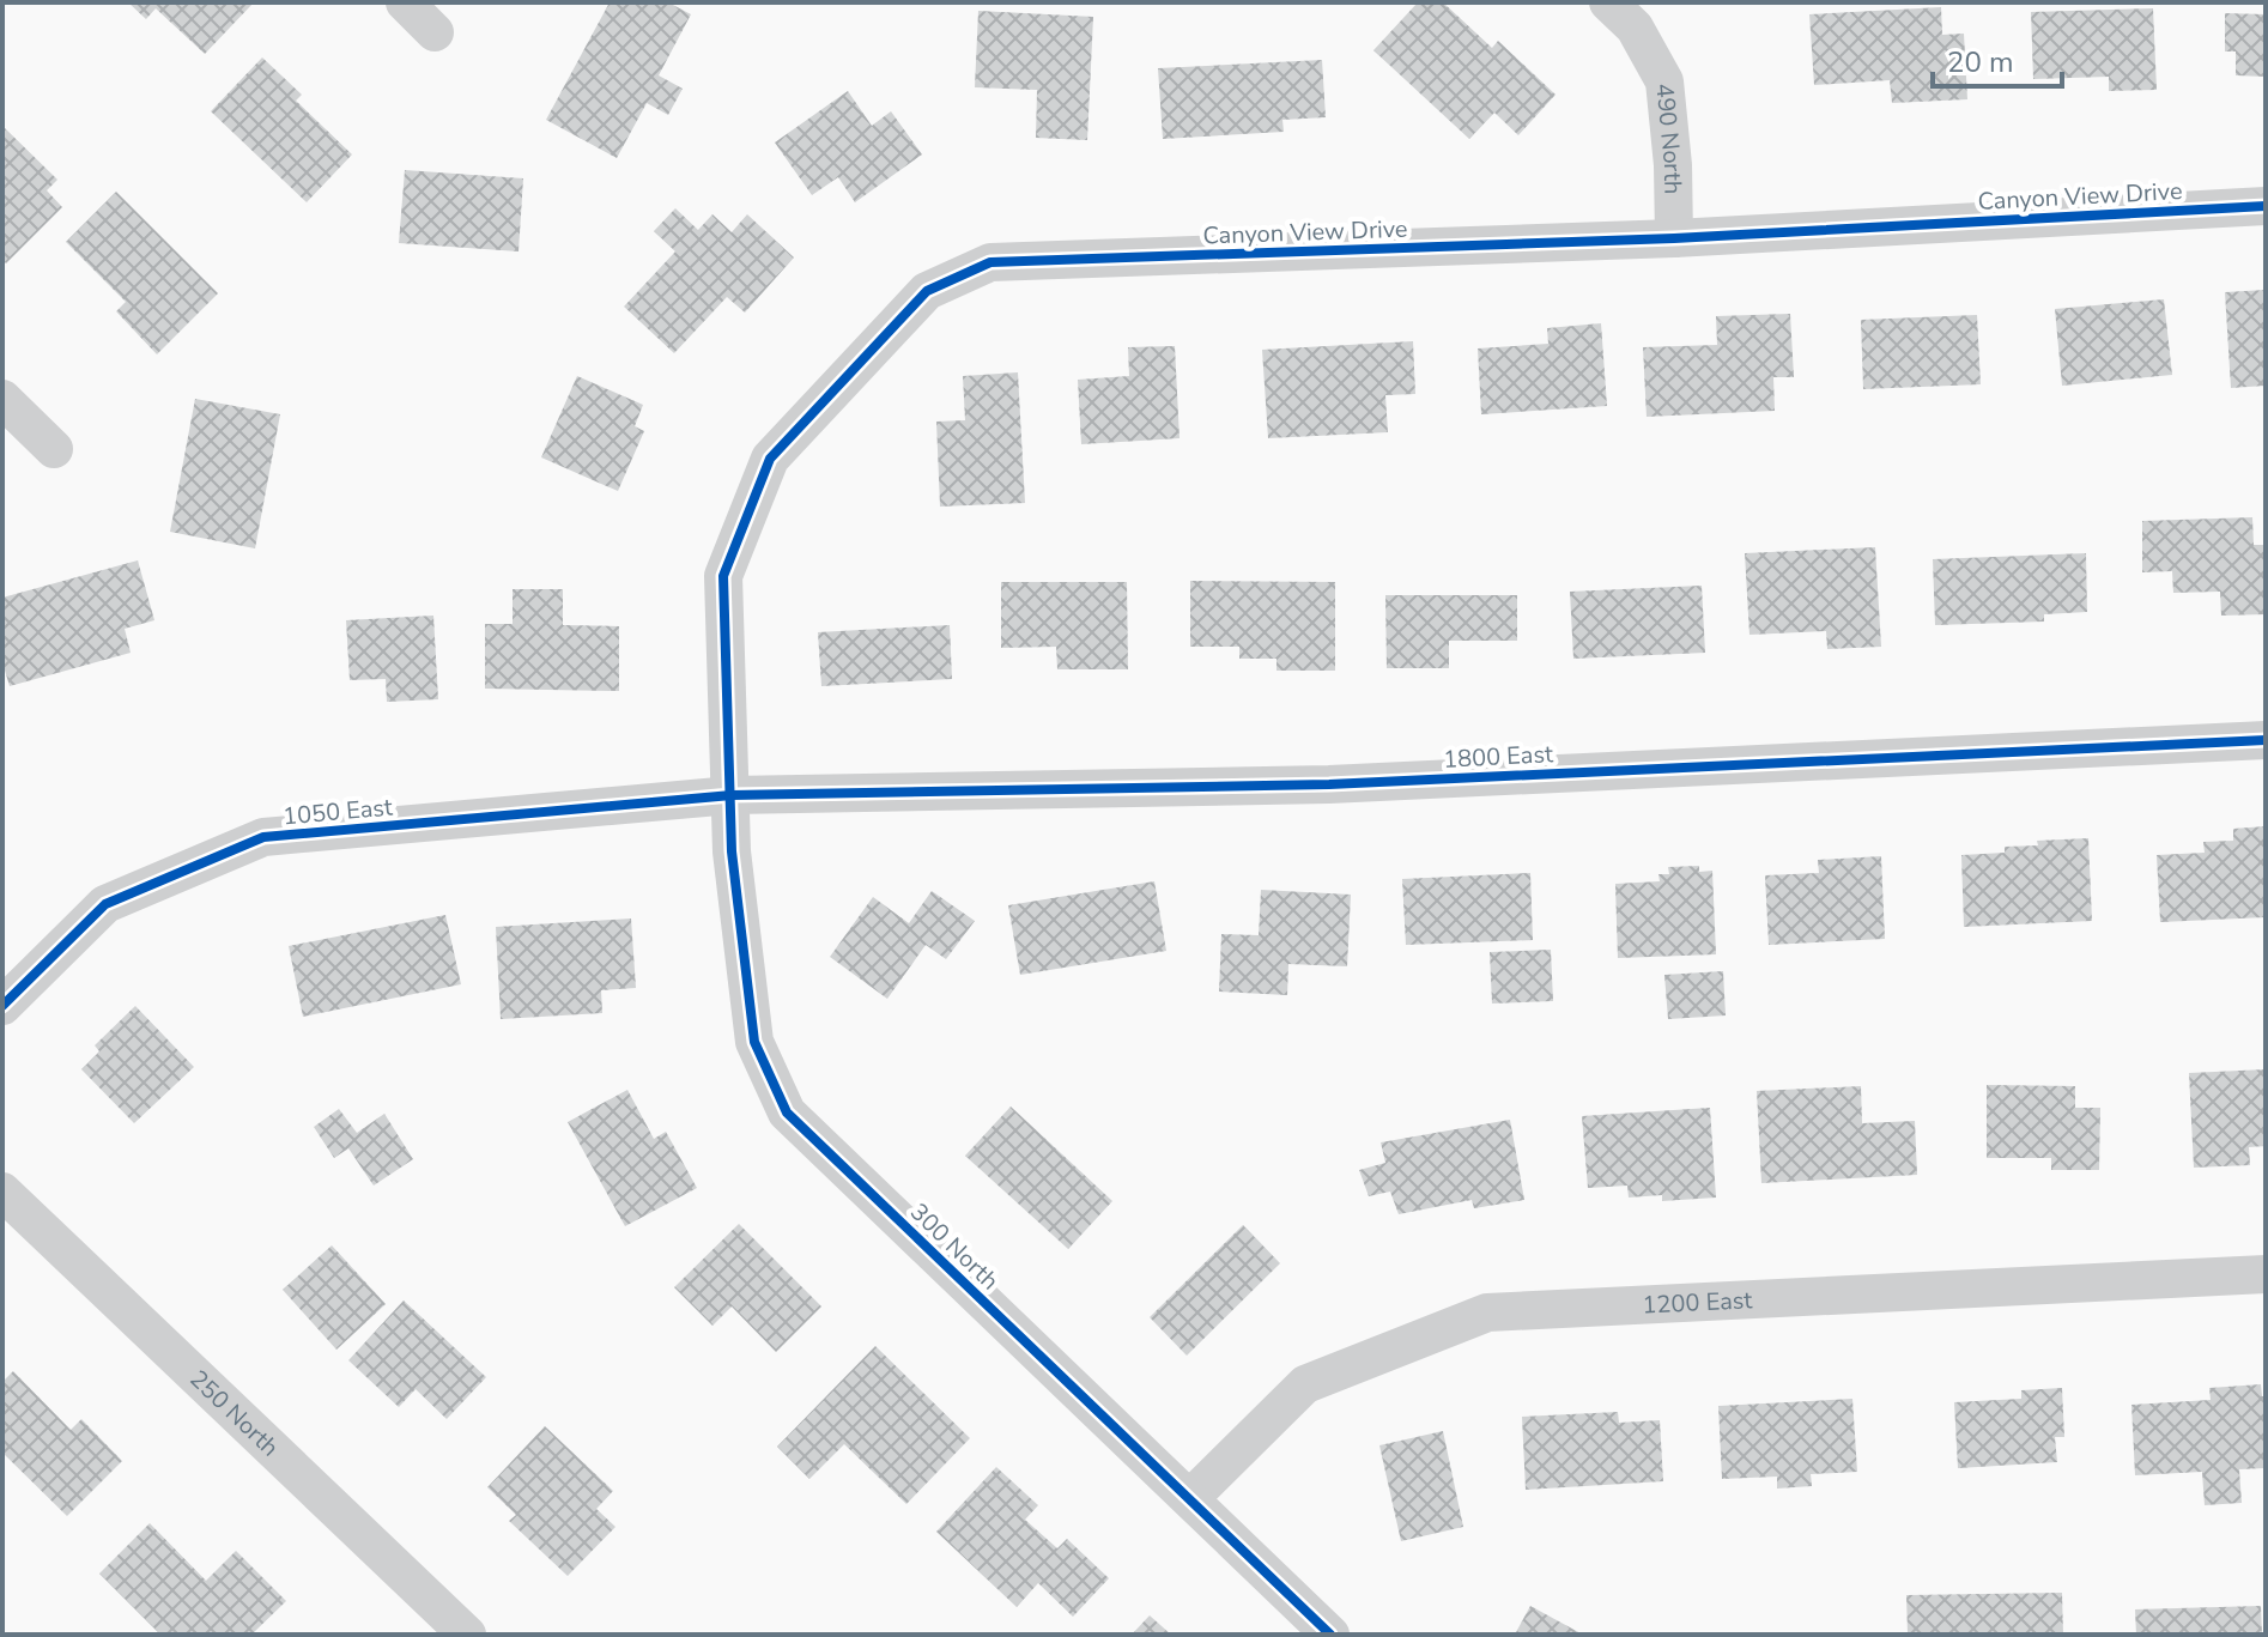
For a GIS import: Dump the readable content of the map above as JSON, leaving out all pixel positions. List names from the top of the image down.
{
  "streets": {
    "street": [
      "490 North",
      "Canyon View Drive",
      "1800 East",
      "1050 East",
      "300 North",
      "1200 East",
      "250 North"
    ]
  },
  "crossings": [
    ["490 North", "Canyon View Drive"],
    ["Canyon View Drive", "1800 East"],
    ["Canyon View Drive", "1050 East"],
    ["Canyon View Drive", "300 North"],
    ["1800 East", "1050 East"],
    ["1800 East", "300 North"],
    ["1050 East", "300 North"],
    ["300 North", "1200 East"]
  ],
  "scale_bar": "20 m"
}
